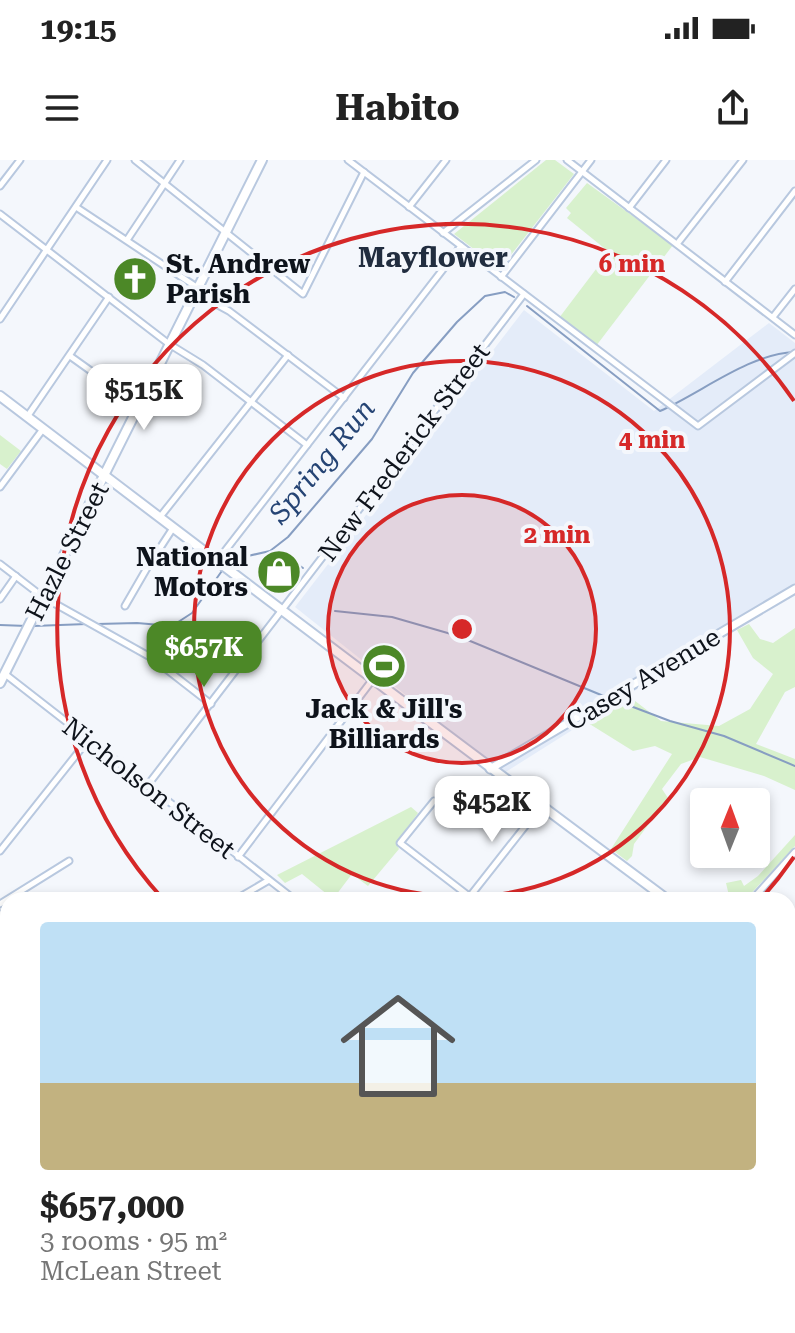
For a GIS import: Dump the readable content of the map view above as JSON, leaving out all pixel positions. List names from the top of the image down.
{
  "streets": {
    "main road": ["Hazle Street"],
    "street": ["New Frederick Street", "Casey Avenue", "Nicholson Street"]
  },
  "crossings": [
    ["New Frederick Street", "Nicholson Street"],
    ["Hazle Street", "Nicholson Street"]
  ],
  "districts": ["Mayflower"],
  "water": ["Spring Run"],
  "places": {
    "church": ["St. Andrew Parish"],
    "shop": ["National Motors"],
    "sports": ["Jack & Jill's Billiards"]
  },
  "north": "top",
  "page": {
    "status": "19:15",
    "header": "Habito",
    "price": ["$515K", "$657K", "$452K"],
    "list": [
      {
        "name": "$657,000",
        "note": "3 rooms · 95 m² · McLean Street"
      }
    ]
  },
  "rings": ["6 min", "4 min", "2 min"]
}
